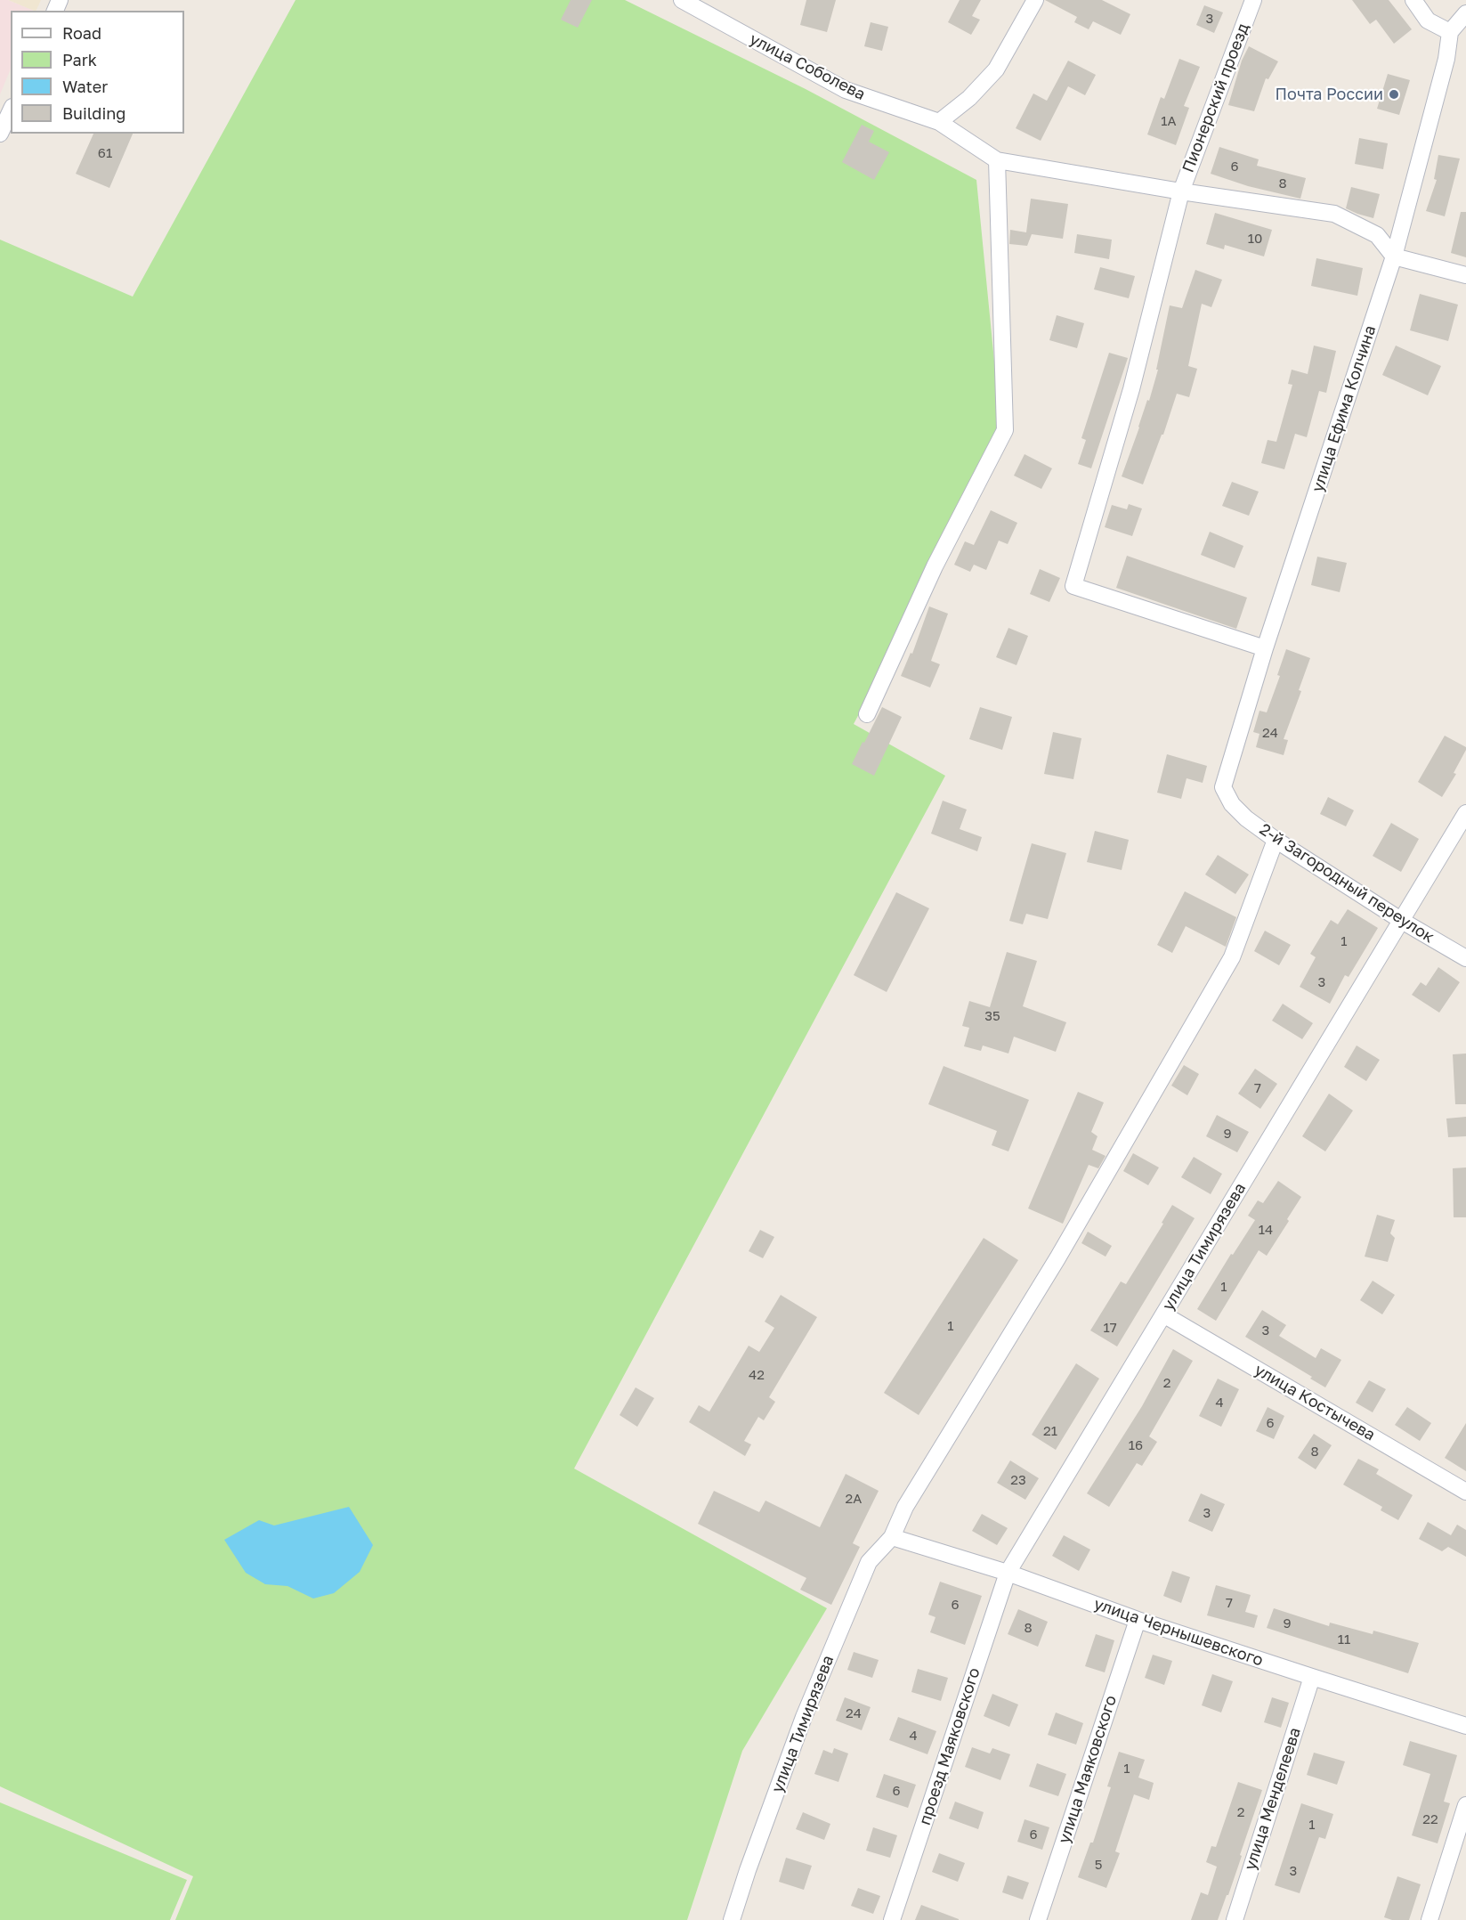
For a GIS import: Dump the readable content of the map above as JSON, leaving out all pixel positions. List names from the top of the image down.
{
  "streets": {
    "street": [
      "улица Соболева",
      "Пионерский проезд",
      "улица Ефима Колчина",
      "2-й Загородный переулок",
      "улица Тимирязева",
      "улица Костычева",
      "улица Чернышевского",
      "проезд Маяковского",
      "улица Маяковского",
      "улица Менделеева"
    ]
  },
  "crossings": [
    ["Пионерский проезд", "улица Ефима Колчина"],
    ["улица Ефима Колчина", "2-й Загородный переулок"],
    ["2-й Загородный переулок", "улица Тимирязева"],
    ["улица Тимирязева", "улица Костычева"],
    ["улица Тимирязева", "улица Чернышевского"],
    ["улица Тимирязева", "проезд Маяковского"],
    ["улица Чернышевского", "проезд Маяковского"],
    ["улица Чернышевского", "улица Маяковского"],
    ["улица Чернышевского", "улица Менделеева"]
  ],
  "places": ["Почта России"],
  "house_numbers": [
    "3",
    "1А",
    "61",
    "6",
    "8",
    "10",
    "24",
    "1",
    "3",
    "35",
    "7",
    "9",
    "14",
    "1",
    "1",
    "17",
    "3",
    "42",
    "2",
    "4",
    "6",
    "21",
    "16",
    "8",
    "23",
    "2А",
    "3",
    "7",
    "6",
    "9",
    "8",
    "11",
    "24",
    "4",
    "1",
    "6",
    "2",
    "22",
    "1",
    "6",
    "5",
    "3"
  ],
  "legend": [
    "Road",
    "Park",
    "Water",
    "Building"
  ]
}
